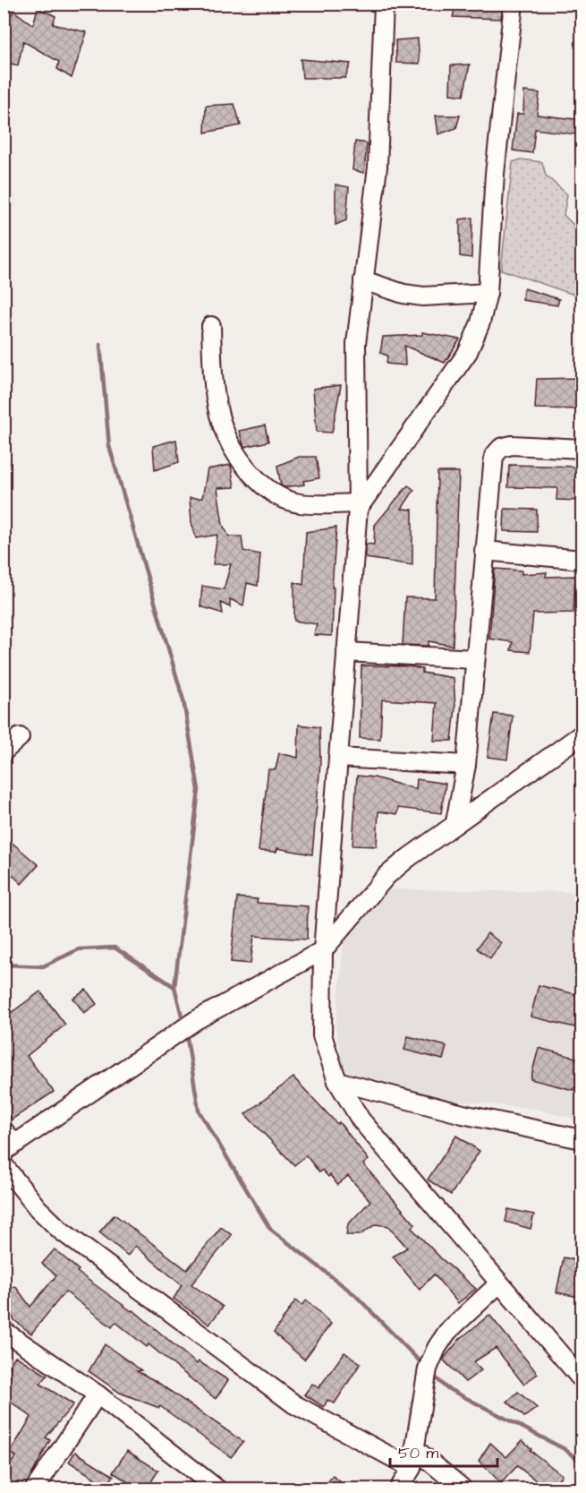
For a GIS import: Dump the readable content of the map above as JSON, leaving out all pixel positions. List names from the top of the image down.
{
  "scale_bar": "50 m"
}
